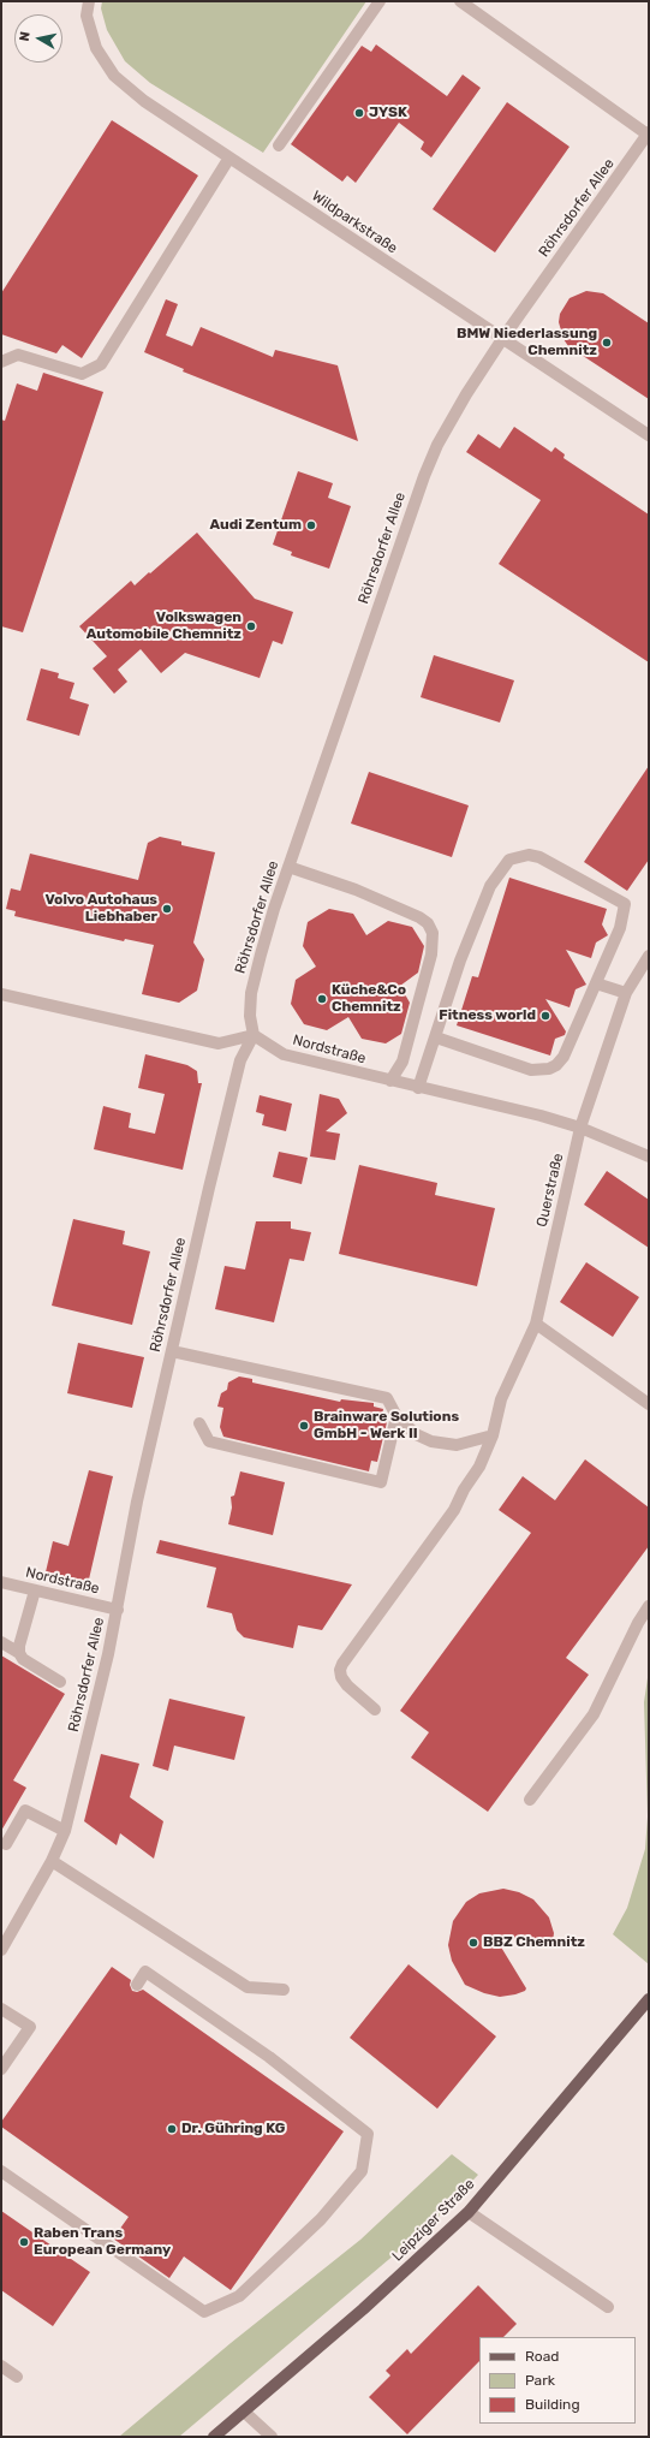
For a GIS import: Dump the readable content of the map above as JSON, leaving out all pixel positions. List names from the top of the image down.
{
  "streets": {
    "main road": ["Leipziger Straße"],
    "street": [
      "Röhrsdorfer Allee",
      "Wildparkstraße",
      "Nordstraße",
      "Querstraße"
    ]
  },
  "crossings": [
    ["Röhrsdorfer Allee", "Wildparkstraße"],
    ["Röhrsdorfer Allee", "Nordstraße"],
    ["Nordstraße", "Querstraße"]
  ],
  "places": [
    "JYSK",
    "BMW Niederlassung Chemnitz",
    "Audi Zentum",
    "Volkswagen Automobile Chemnitz",
    "Volvo Autohaus Liebhaber",
    "Küche&Co Chemnitz",
    "Fitness world",
    "Brainware Solutions GmbH - Werk II",
    "BBZ Chemnitz",
    "Dr. Gühring KG",
    "Raben Trans European Germany"
  ],
  "legend": ["Road", "Park", "Building"],
  "north": "left"
}
